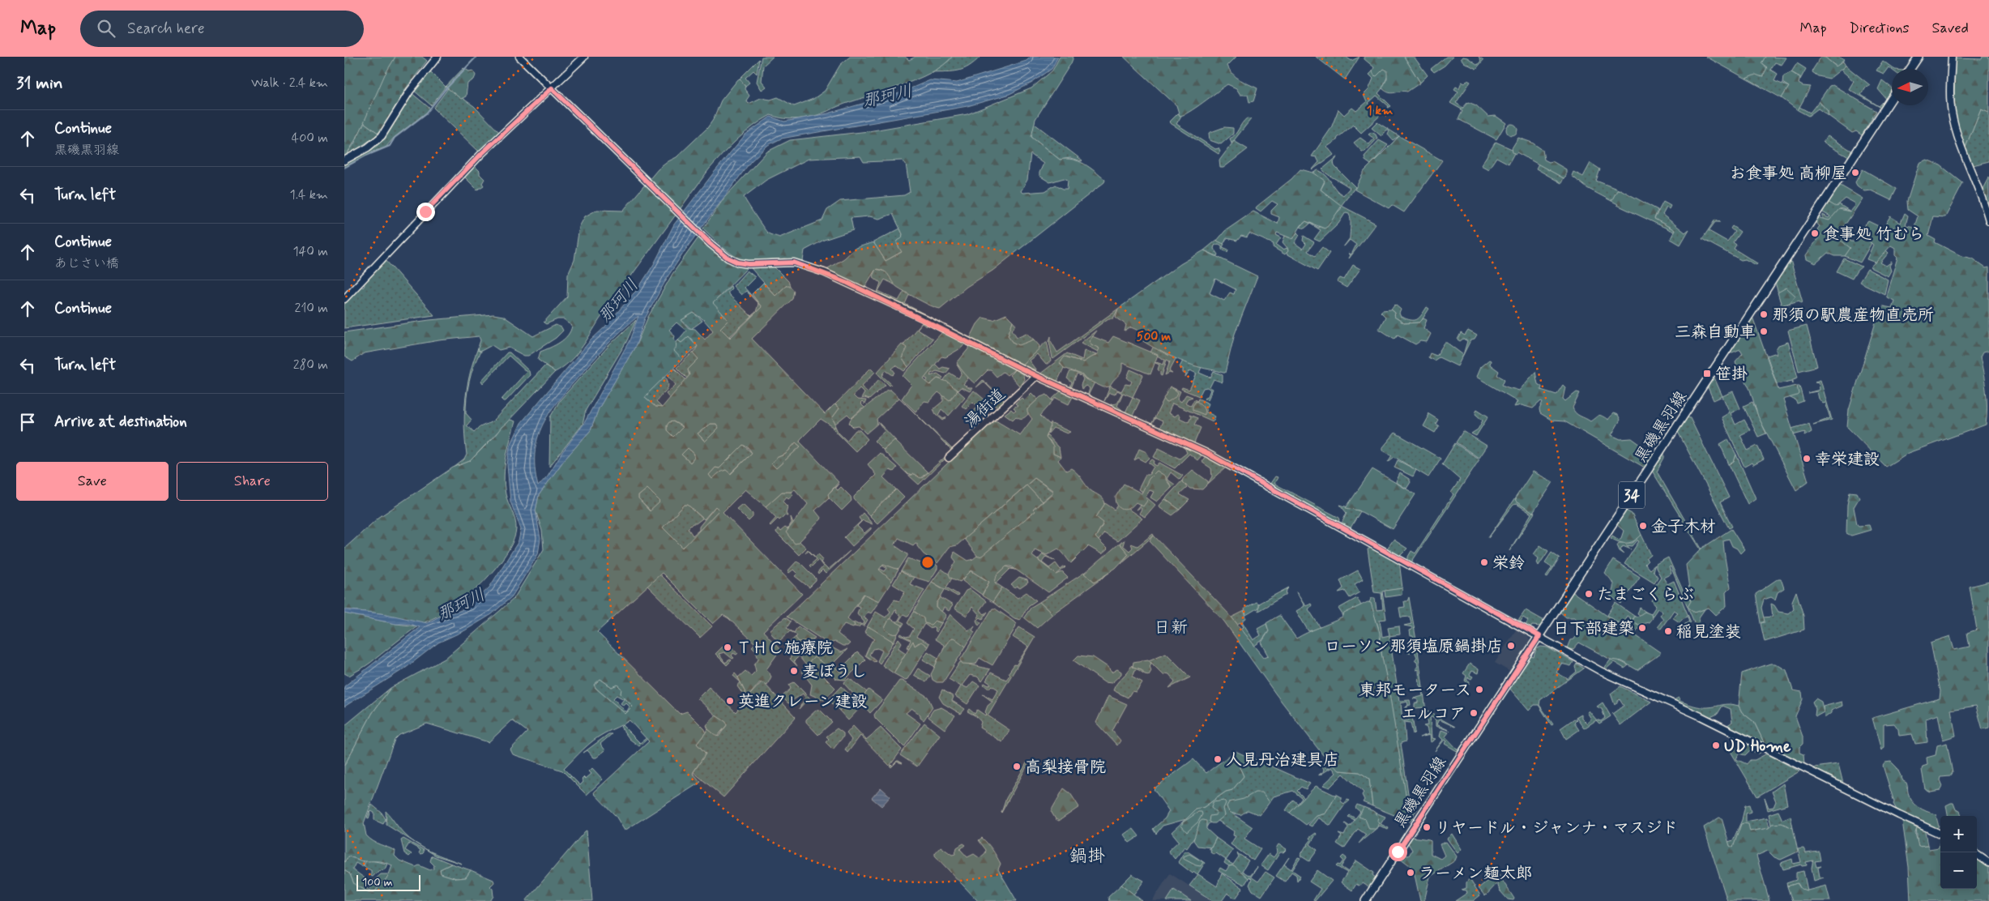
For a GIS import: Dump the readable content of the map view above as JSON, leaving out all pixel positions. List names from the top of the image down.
{
  "streets": {
    "main road": ["黒磯黒羽線", "34"],
    "street": ["湯街道"]
  },
  "districts": ["日新", "鍋掛"],
  "water": ["那珂川"],
  "places": {
    "other": [
      "お食事処 高柳屋",
      "食事処 竹むら",
      "那須の駅農産物直売所",
      "三森自動車",
      "幸栄建設",
      "金子木材",
      "栄鈴",
      "たまごくらぶ",
      "日下部建築",
      "稲見塗装",
      "ローソン那須塩原鍋掛店",
      "ＴＨＣ施療院",
      "麦ぼうし",
      "東邦モータース",
      "英進クレーン建設",
      "エルコア",
      "UD Home",
      "人見丹治建具店",
      "高梨接骨院",
      "リヤードル・ジャンナ・マスジド",
      "ラーメン麺太郎"
    ],
    "transit": ["笹掛"]
  },
  "scale_bar": "100 m",
  "north": "left",
  "page": {
    "header": "Map",
    "search": "Search here",
    "nav": ["Map", "Directions", "Saved"],
    "heading": ["31 min", "Walk · 2.4 km"],
    "list": [
      ["Continue", "黒磯黒羽線", "400 m"],
      ["Turn left", "1.4 km"],
      ["Continue", "あじさい橋", "140 m"],
      ["Continue", "210 m"],
      ["Turn left", "280 m"],
      "Arrive at destination"
    ],
    "buttons": ["Save", "Share"],
    "map_buttons": ["+", "−"],
    "scale": "100 m"
  },
  "rings": ["1 km", "500 m"]
}
